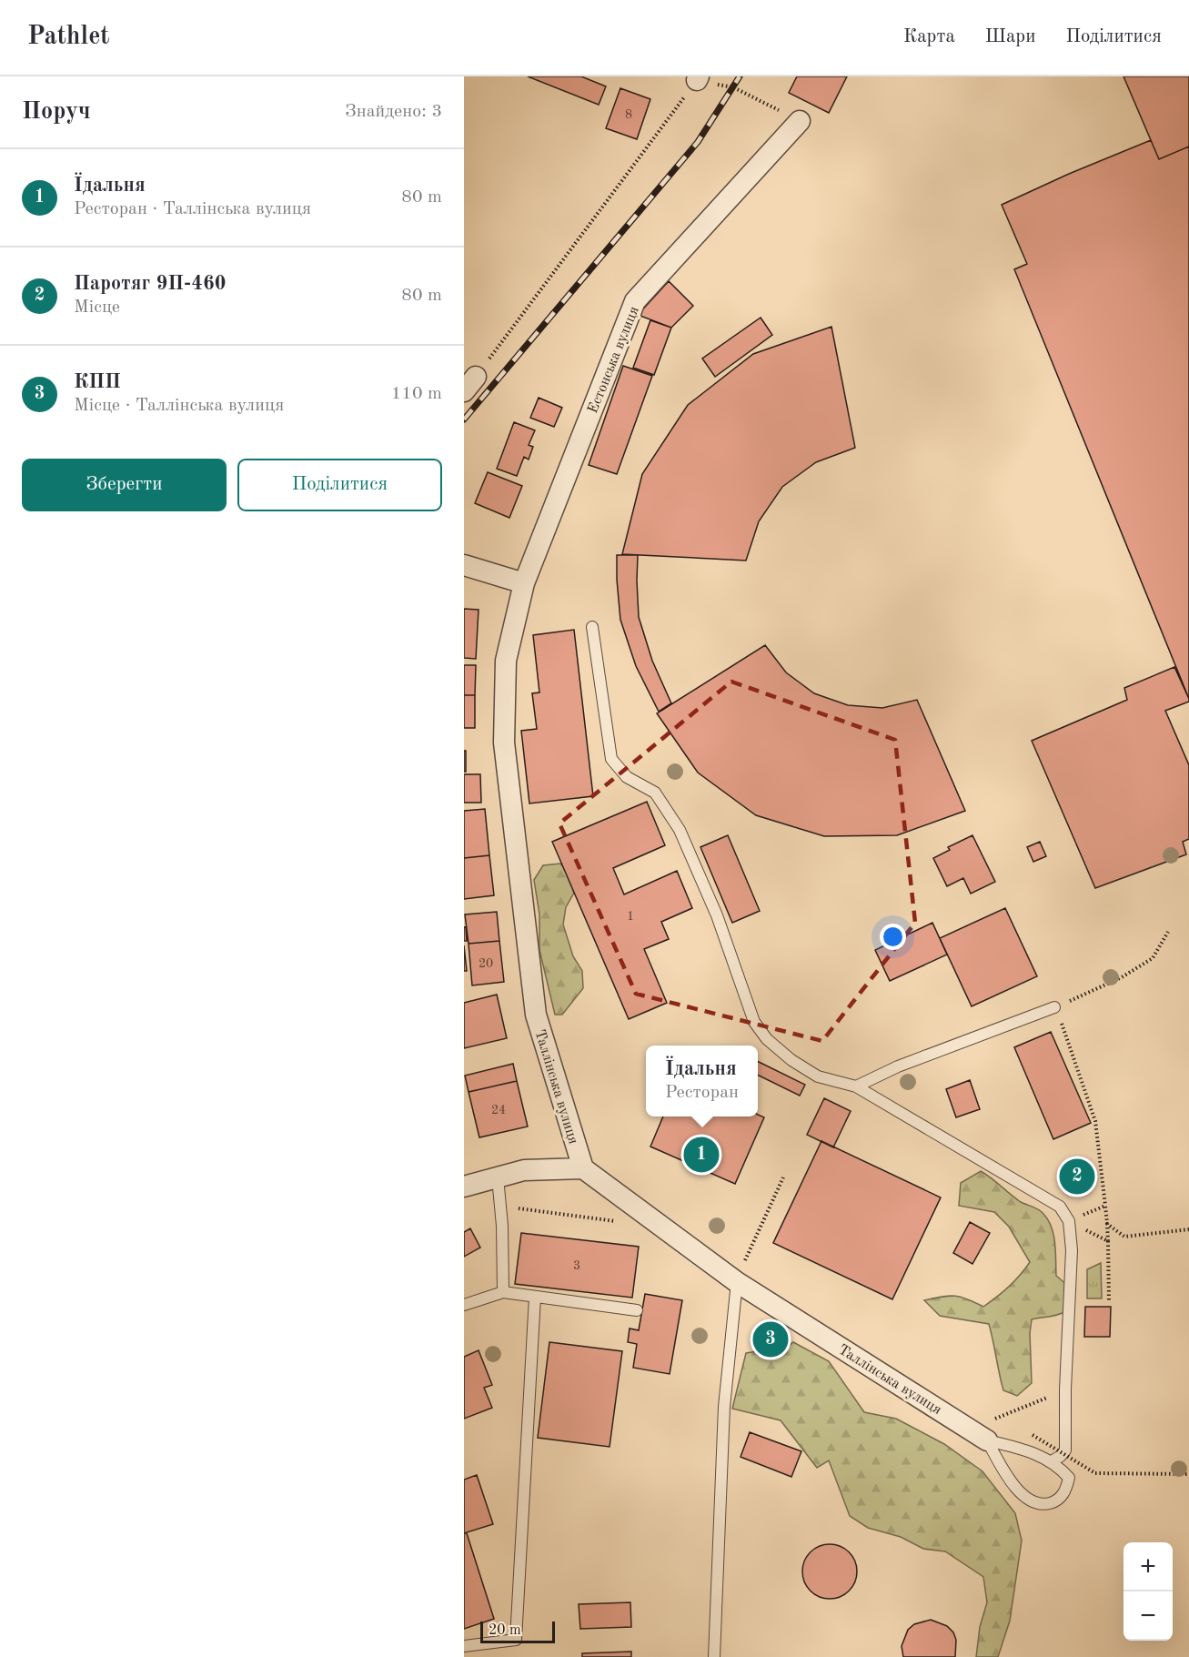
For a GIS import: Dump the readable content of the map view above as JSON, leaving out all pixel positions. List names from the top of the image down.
{
  "streets": {
    "street": ["Естонська вулиця", "Таллінська вулиця"]
  },
  "crossings": [
    ["Естонська вулиця", "Таллінська вулиця"]
  ],
  "house_numbers": [
    "8",
    "1",
    "20",
    "24",
    "3"
  ],
  "scale_bar": "20 m",
  "page": {
    "header": "Pathlet",
    "nav": ["Карта", "Шари", "Поділитися"],
    "heading": ["Поруч", "Знайдено: 3"],
    "list": [
      {
        "mark": "1",
        "name": "Їдальня",
        "note": "Ресторан · Таллінська вулиця",
        "value": "80 m"
      },
      {
        "mark": "2",
        "name": "Паротяг 9П-460",
        "note": "Місце",
        "value": "80 m"
      },
      {
        "mark": "3",
        "name": "КПП",
        "note": "Місце · Таллінська вулиця",
        "value": "110 m"
      }
    ],
    "buttons": ["Зберегти", "Поділитися"],
    "popup": ["Їдальня", "Ресторан"],
    "pins": ["1", "2", "3"],
    "map_buttons": ["+", "−"],
    "scale": "20 m"
  }
}
